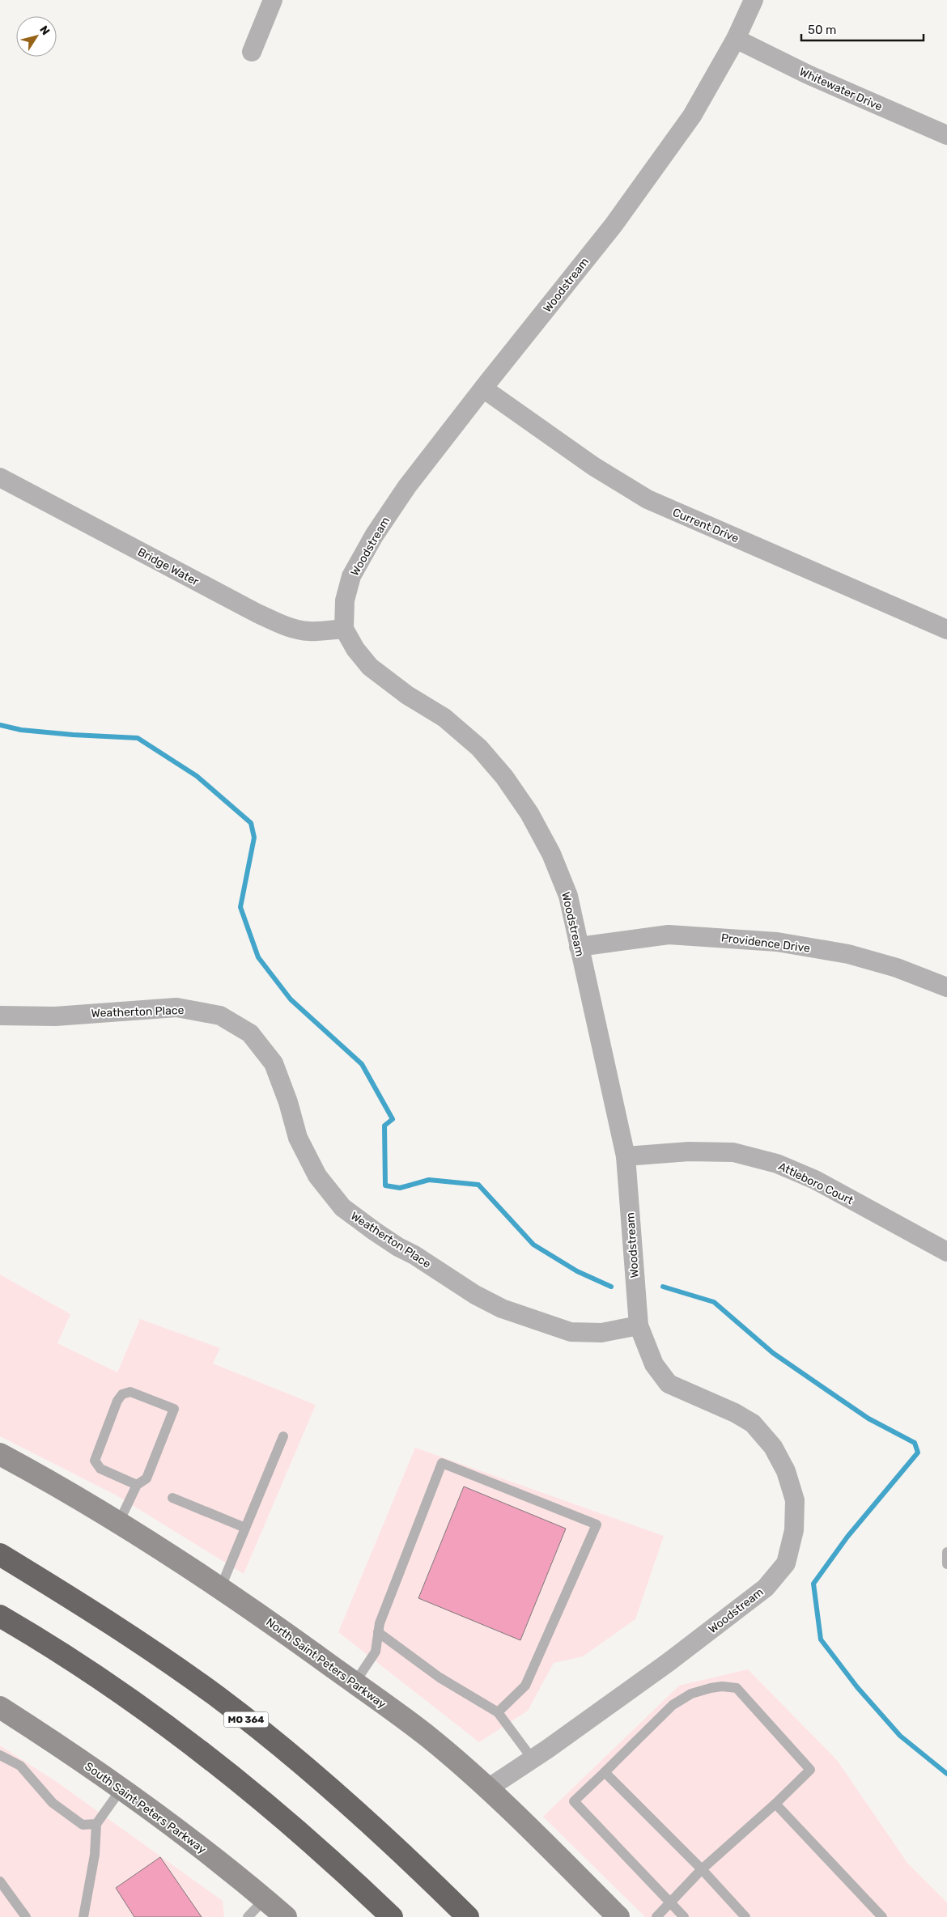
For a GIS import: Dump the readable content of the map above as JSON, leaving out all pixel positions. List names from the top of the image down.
{
  "streets": {
    "highway": ["MO 364"],
    "main road": ["North Saint Peters Parkway", "South Saint Peters Parkway"],
    "street": [
      "Whitewater Drive",
      "Woodstream",
      "Current Drive",
      "Bridge Water",
      "Providence Drive",
      "Weatherton Place",
      "Attleboro Court"
    ]
  },
  "crossings": [
    ["Whitewater Drive", "Woodstream"],
    ["Woodstream", "Current Drive"],
    ["Woodstream", "Bridge Water"],
    ["Woodstream", "Providence Drive"],
    ["Woodstream", "Weatherton Place"],
    ["Woodstream", "Attleboro Court"],
    ["Woodstream", "North Saint Peters Parkway"]
  ],
  "scale_bar": "50 m",
  "north": "top right"
}
